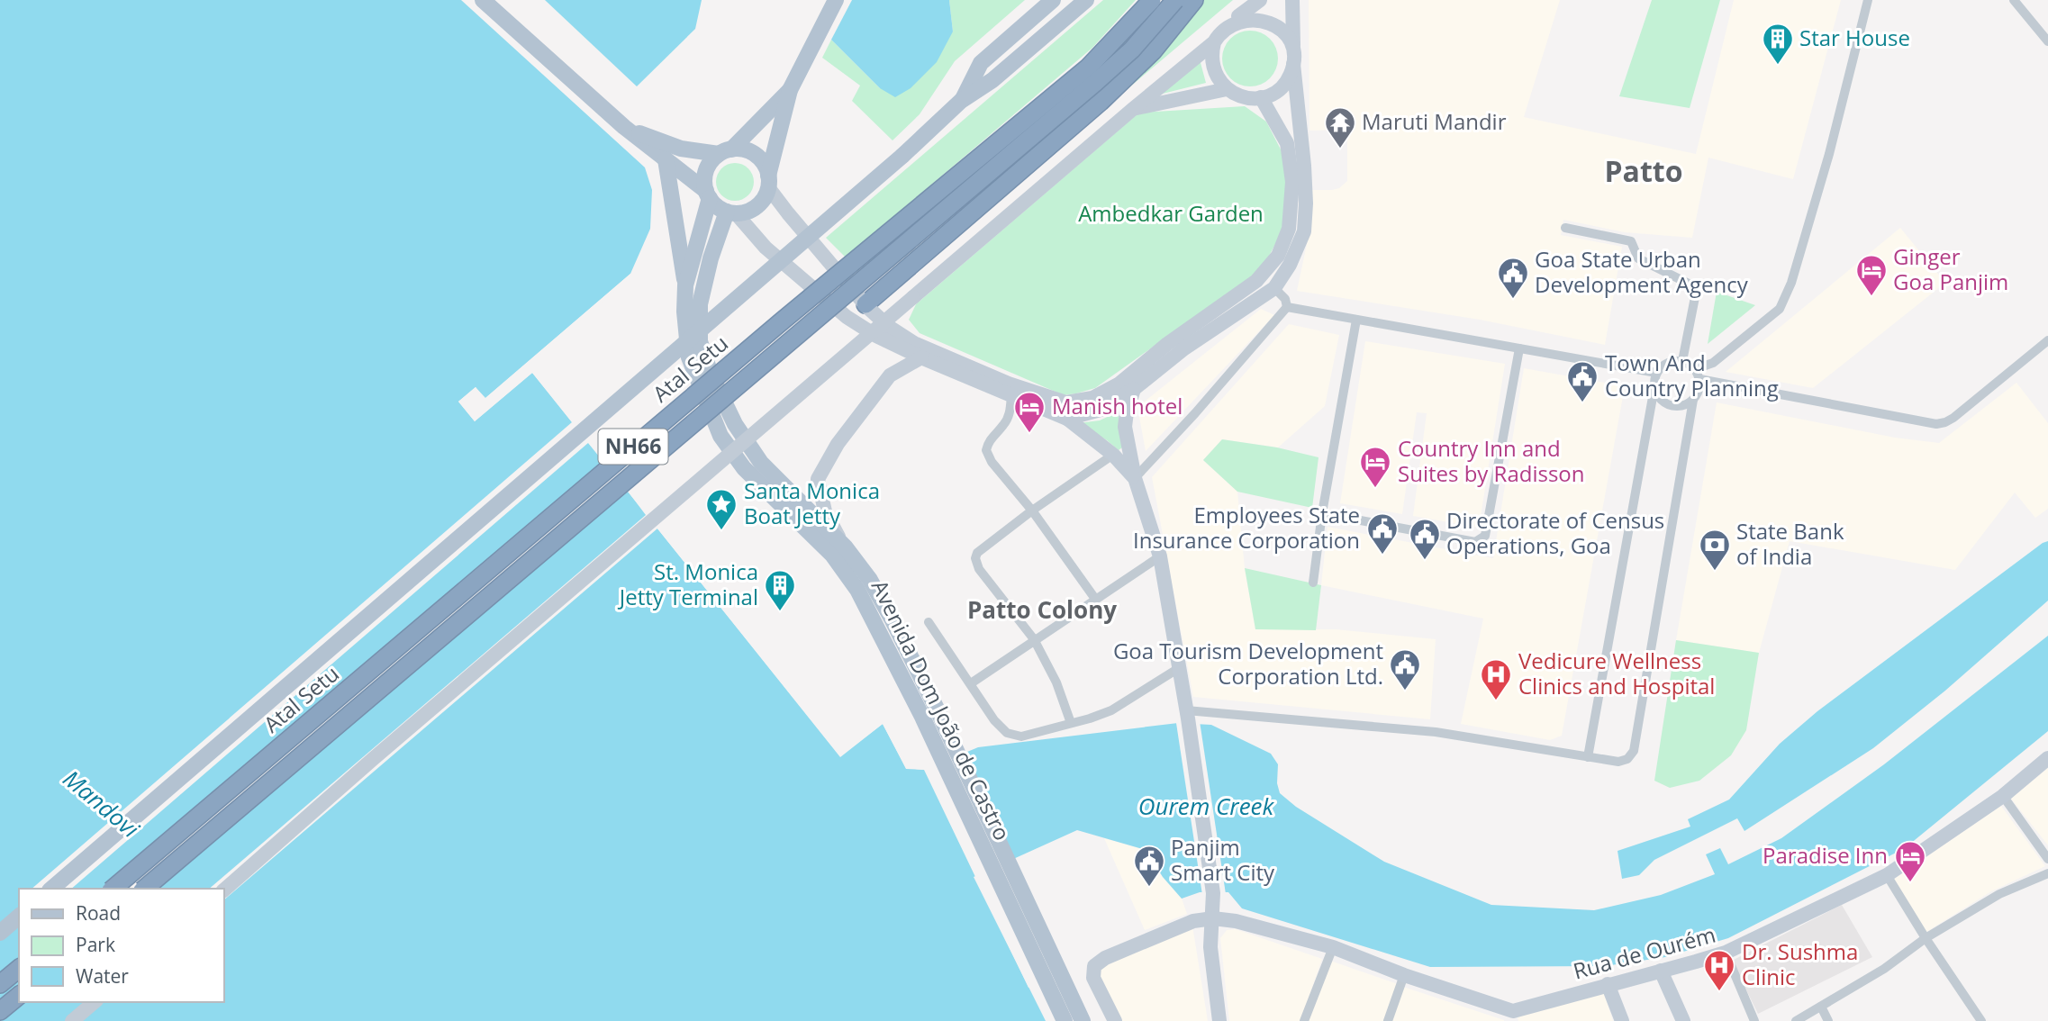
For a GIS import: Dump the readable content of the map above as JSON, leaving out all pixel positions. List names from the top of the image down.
{
  "streets": {
    "highway": ["Atal Setu", "NH66"],
    "main road": ["Avenida Dom João de Castro", "Rua de Ourém"]
  },
  "districts": ["Patto", "Patto Colony"],
  "water": ["Mandovi", "Ourem Creek"],
  "parks": ["Ambedkar Garden"],
  "places": {
    "building": ["Star House", "St. Monica Jetty Terminal"],
    "temple": ["Maruti Mandir"],
    "hotel": [
      "Ginger Goa Panjim",
      "Manish hotel",
      "Country Inn and Suites by Radisson",
      "Paradise Inn"
    ],
    "public building": [
      "Goa State Urban Development Agency",
      "Town And Country Planning",
      "Employees State Insurance Corporation",
      "Directorate of Census Operations, Goa",
      "Goa Tourism Development Corporation Ltd.",
      "Panjim Smart City"
    ],
    "place": ["Santa Monica Boat Jetty"],
    "bank": ["State Bank of India"],
    "hospital": ["Vedicure Wellness Clinics and Hospital", "Dr. Sushma Clinic"]
  },
  "legend": ["Road", "Park", "Water"]
}
